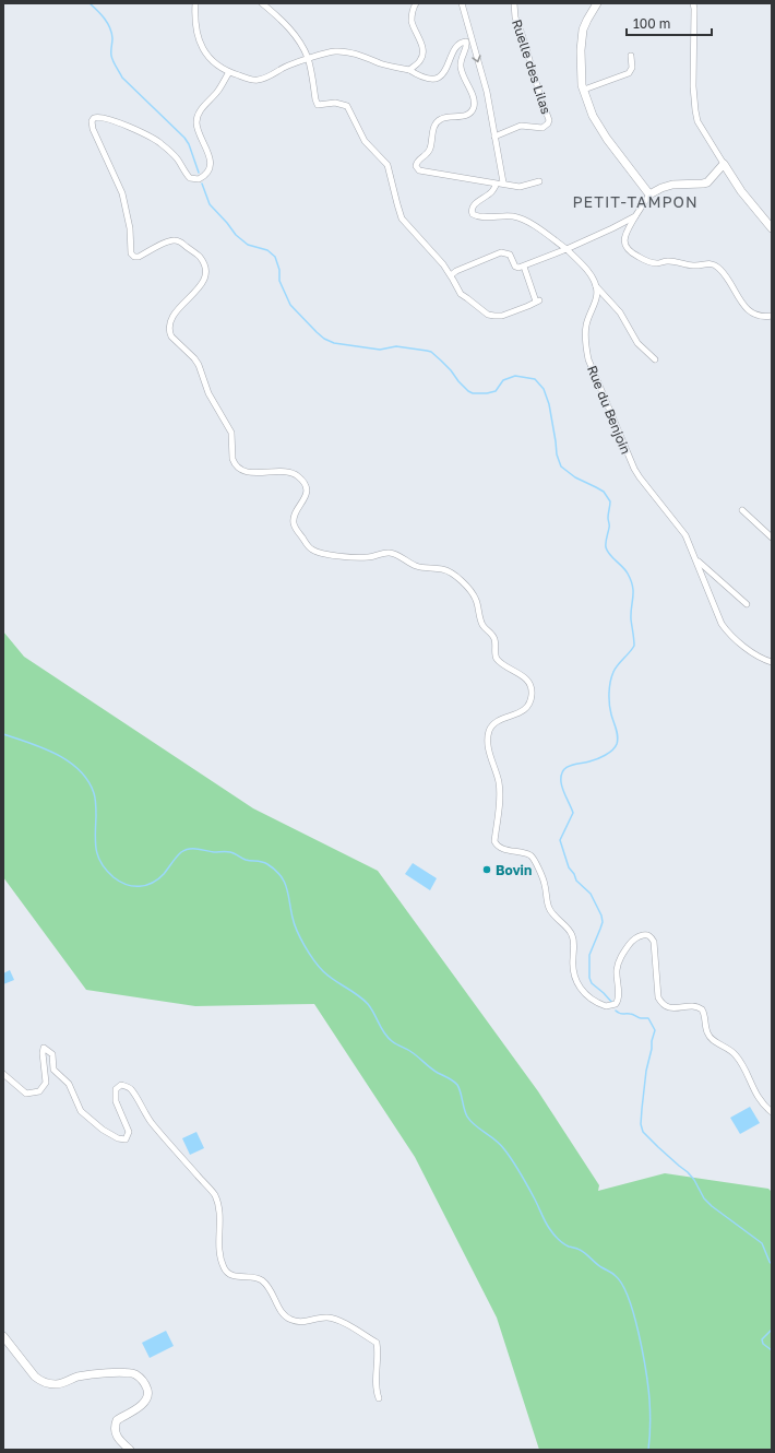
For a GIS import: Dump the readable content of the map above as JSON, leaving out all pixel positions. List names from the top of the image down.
{
  "streets": {
    "street": ["Ruelle des Lilas", "Rue du Benjoin"]
  },
  "districts": ["PETIT-TAMPON"],
  "places": ["Bovin"],
  "scale_bar": "100 m"
}
